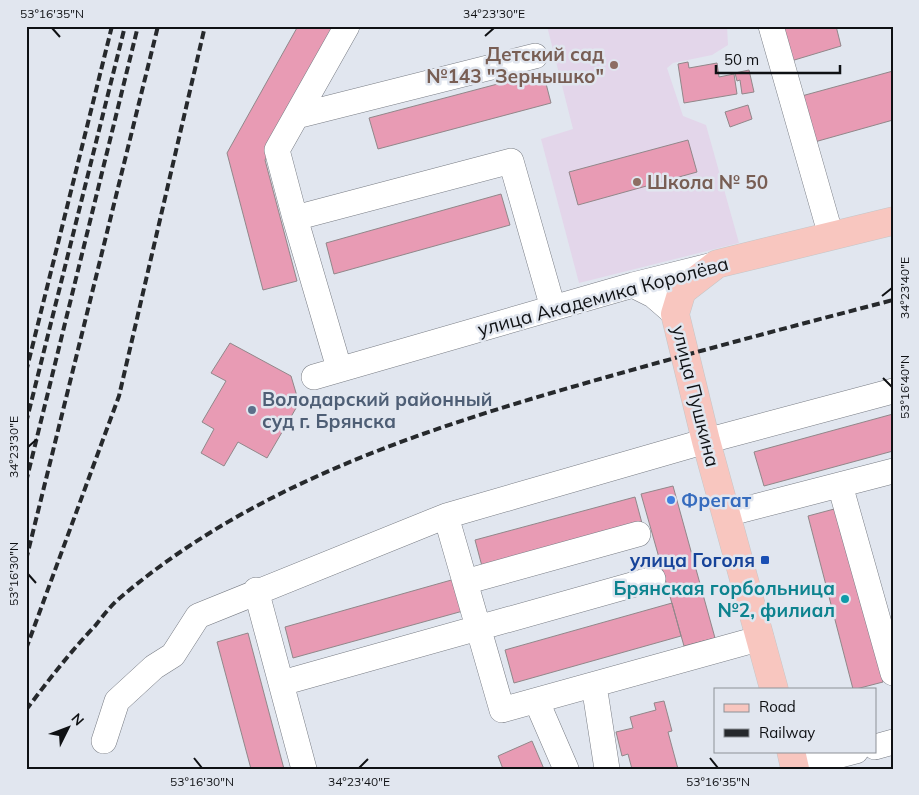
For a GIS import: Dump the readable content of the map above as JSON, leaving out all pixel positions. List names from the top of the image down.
{
  "streets": {
    "main road": ["улица Академика Королёва", "улица Пушкина"]
  },
  "crossings": [
    ["улица Академика Королёва", "улица Пушкина"]
  ],
  "places": {
    "other": [
      "Детский сад №143 \"Зернышко\"",
      "Школа № 50",
      "Володарский районный суд г. Брянска",
      "Фрегат",
      "Брянская горбольница №2, филиал"
    ],
    "transit": ["улица Гоголя"]
  },
  "legend": ["Road", "Railway"],
  "scale_bar": "50 m",
  "north": "top right",
  "coordinates": [
    "53°16'35\"N",
    "34°23'30\"E",
    "34°23'40\"E",
    "53°16'40\"N",
    "53°16'30\"N"
  ]
}
